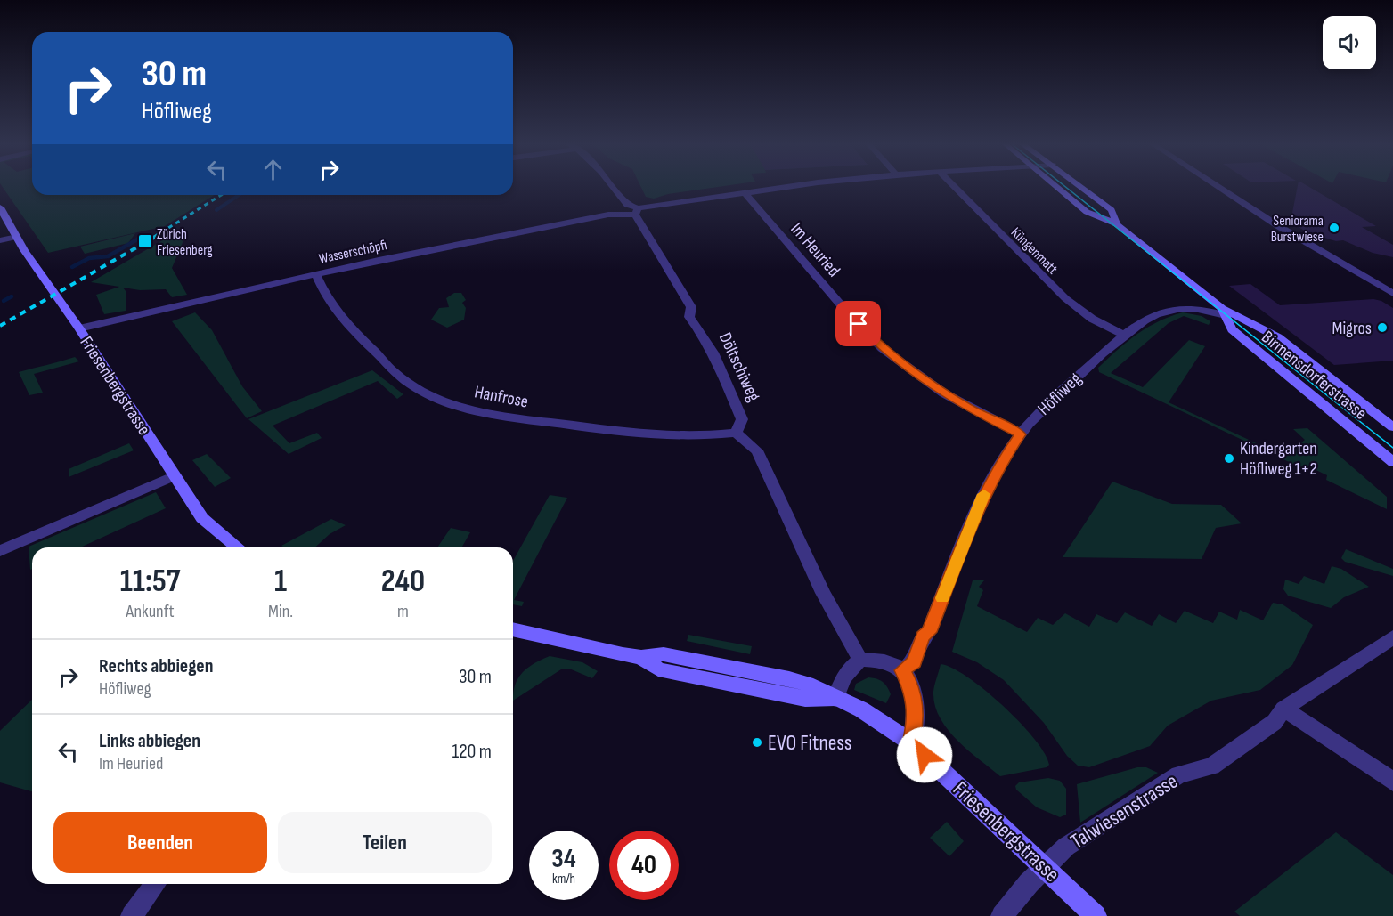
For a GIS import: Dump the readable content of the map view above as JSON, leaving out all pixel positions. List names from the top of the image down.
{
  "streets": {
    "main road": ["Birmensdorferstrasse", "Friesenbergstrasse"],
    "street": [
      "Im Heuried",
      "Küngenmatt",
      "Wasserschöpfi",
      "Döltschiweg",
      "Höfliweg",
      "Hanfrose",
      "Talwiesenstrasse"
    ]
  },
  "crossings": [
    ["Im Heuried", "Wasserschöpfi"],
    ["Im Heuried", "Höfliweg"],
    ["Küngenmatt", "Höfliweg"],
    ["Wasserschöpfi", "Döltschiweg"],
    ["Wasserschöpfi", "Friesenbergstrasse"],
    ["Wasserschöpfi", "Hanfrose"],
    ["Döltschiweg", "Hanfrose"],
    ["Birmensdorferstrasse", "Höfliweg"],
    ["Friesenbergstrasse", "Talwiesenstrasse"]
  ],
  "places": {
    "other": [
      "Seniorama Burstwiese",
      "Migros",
      "Kindergarten Höfliweg 1+2",
      "EVO Fitness"
    ],
    "transit": ["Zürich Friesenberg"]
  },
  "page": {
    "turn": ["30 m", "Höfliweg"],
    "eta": [
      "11:57",
      "Ankunft",
      "1",
      "Min.",
      "240",
      "m"
    ],
    "list": [
      {
        "name": "Rechts abbiegen",
        "note": "Höfliweg",
        "value": "30 m"
      },
      {
        "name": "Links abbiegen",
        "note": "Im Heuried",
        "value": "120 m"
      }
    ],
    "buttons": ["Beenden", "Teilen"],
    "speed": "34 km/h",
    "limit": "40"
  }
}
